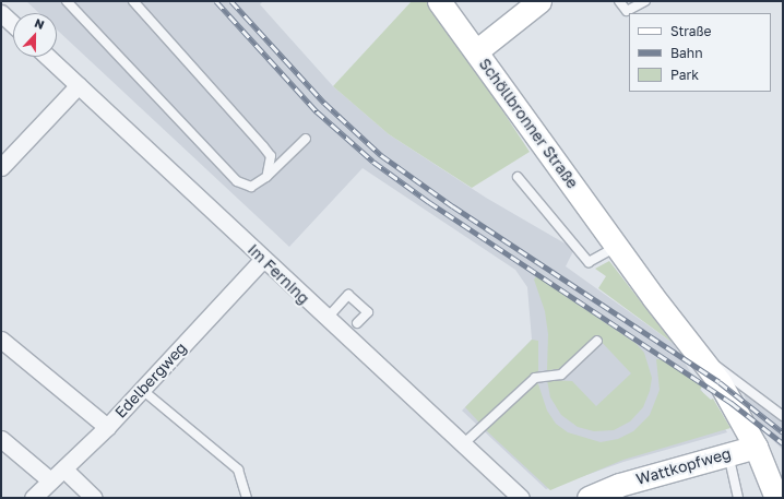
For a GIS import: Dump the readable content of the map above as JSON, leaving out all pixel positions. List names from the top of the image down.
{
  "streets": {
    "main road": ["Schöllbronner Straße", "Wattkopfweg"],
    "street": ["Im Ferning", "Edelbergweg"]
  },
  "crossings": [
    ["Schöllbronner Straße", "Wattkopfweg"],
    ["Im Ferning", "Edelbergweg"]
  ],
  "legend": ["Straße", "Bahn", "Park"],
  "north": "top"
}
